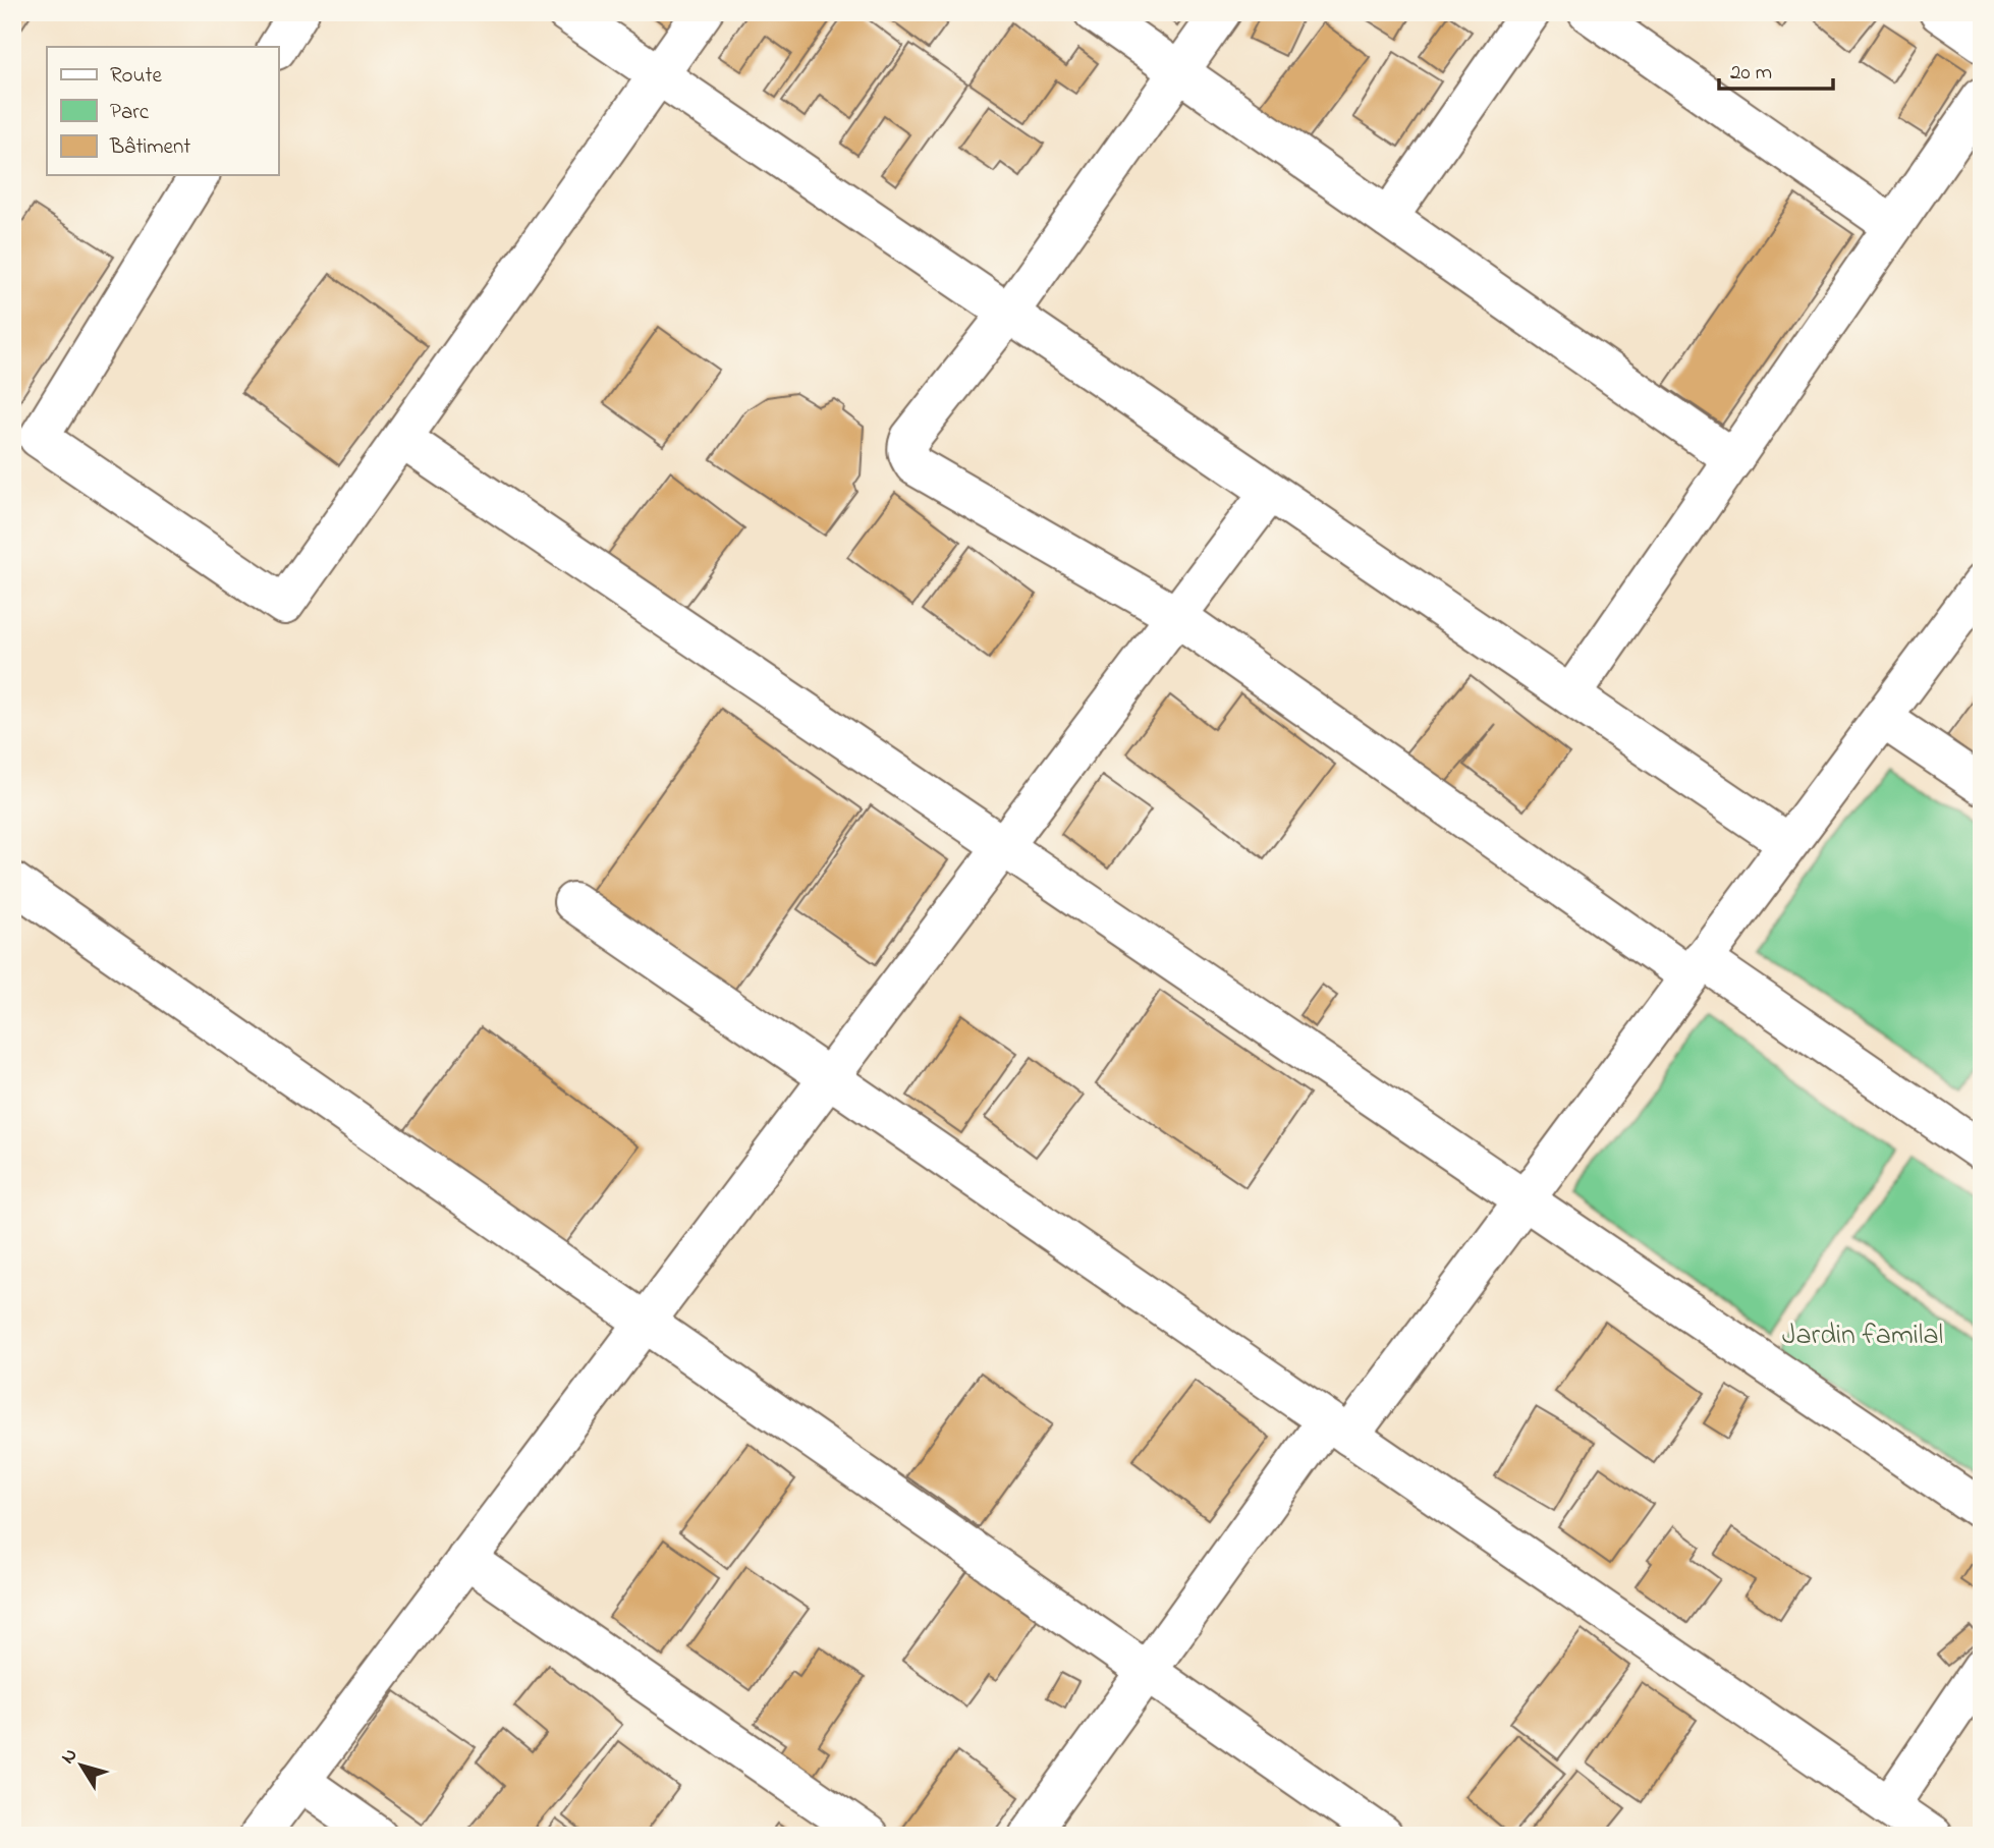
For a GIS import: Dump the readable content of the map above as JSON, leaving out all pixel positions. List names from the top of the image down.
{
  "parks": ["Jardin familal"],
  "legend": ["Route", "Parc", "Bâtiment"],
  "scale_bar": "20 m",
  "north": "top left"
}
